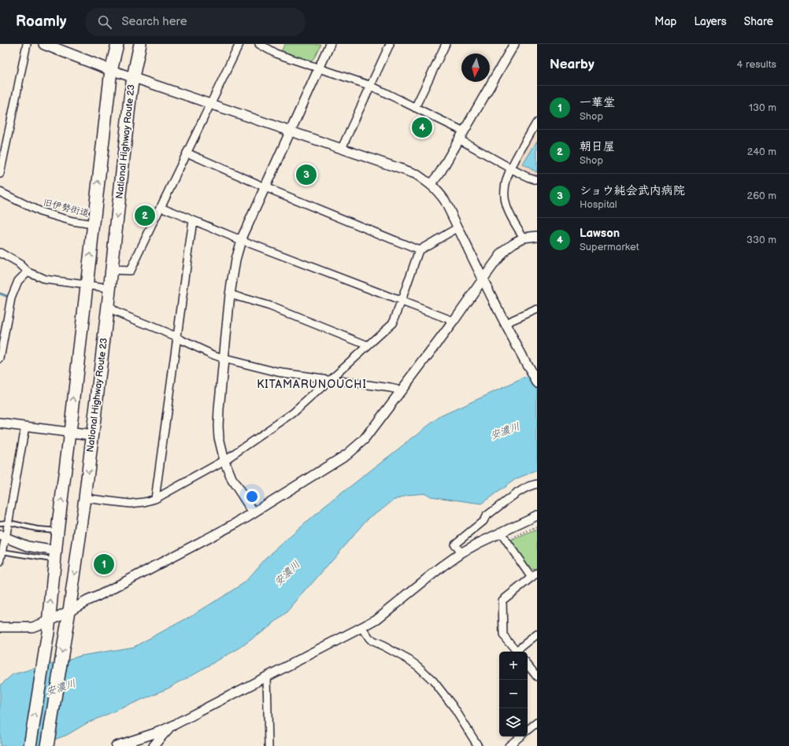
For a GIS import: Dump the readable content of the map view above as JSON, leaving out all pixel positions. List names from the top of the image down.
{
  "streets": {
    "highway": ["National Highway Route 23"],
    "street": ["旧伊勢街道"]
  },
  "districts": ["KITAMARUNOUCHI"],
  "water": ["安濃川"],
  "north": "bottom",
  "page": {
    "header": "Roamly",
    "search": "Search here",
    "nav": ["Map", "Layers", "Share"],
    "heading": ["Nearby", "4 results"],
    "list": [
      {
        "mark": "1",
        "name": "一華堂",
        "note": "Shop",
        "value": "130 m"
      },
      {
        "mark": "2",
        "name": "朝日屋",
        "note": "Shop",
        "value": "240 m"
      },
      {
        "mark": "3",
        "name": "ショウ純会武内病院",
        "note": "Hospital",
        "value": "260 m"
      },
      {
        "mark": "4",
        "name": "Lawson",
        "note": "Supermarket",
        "value": "330 m"
      }
    ],
    "pins": [
      "4",
      "3",
      "2",
      "1"
    ],
    "map_buttons": ["+", "−"]
  }
}
